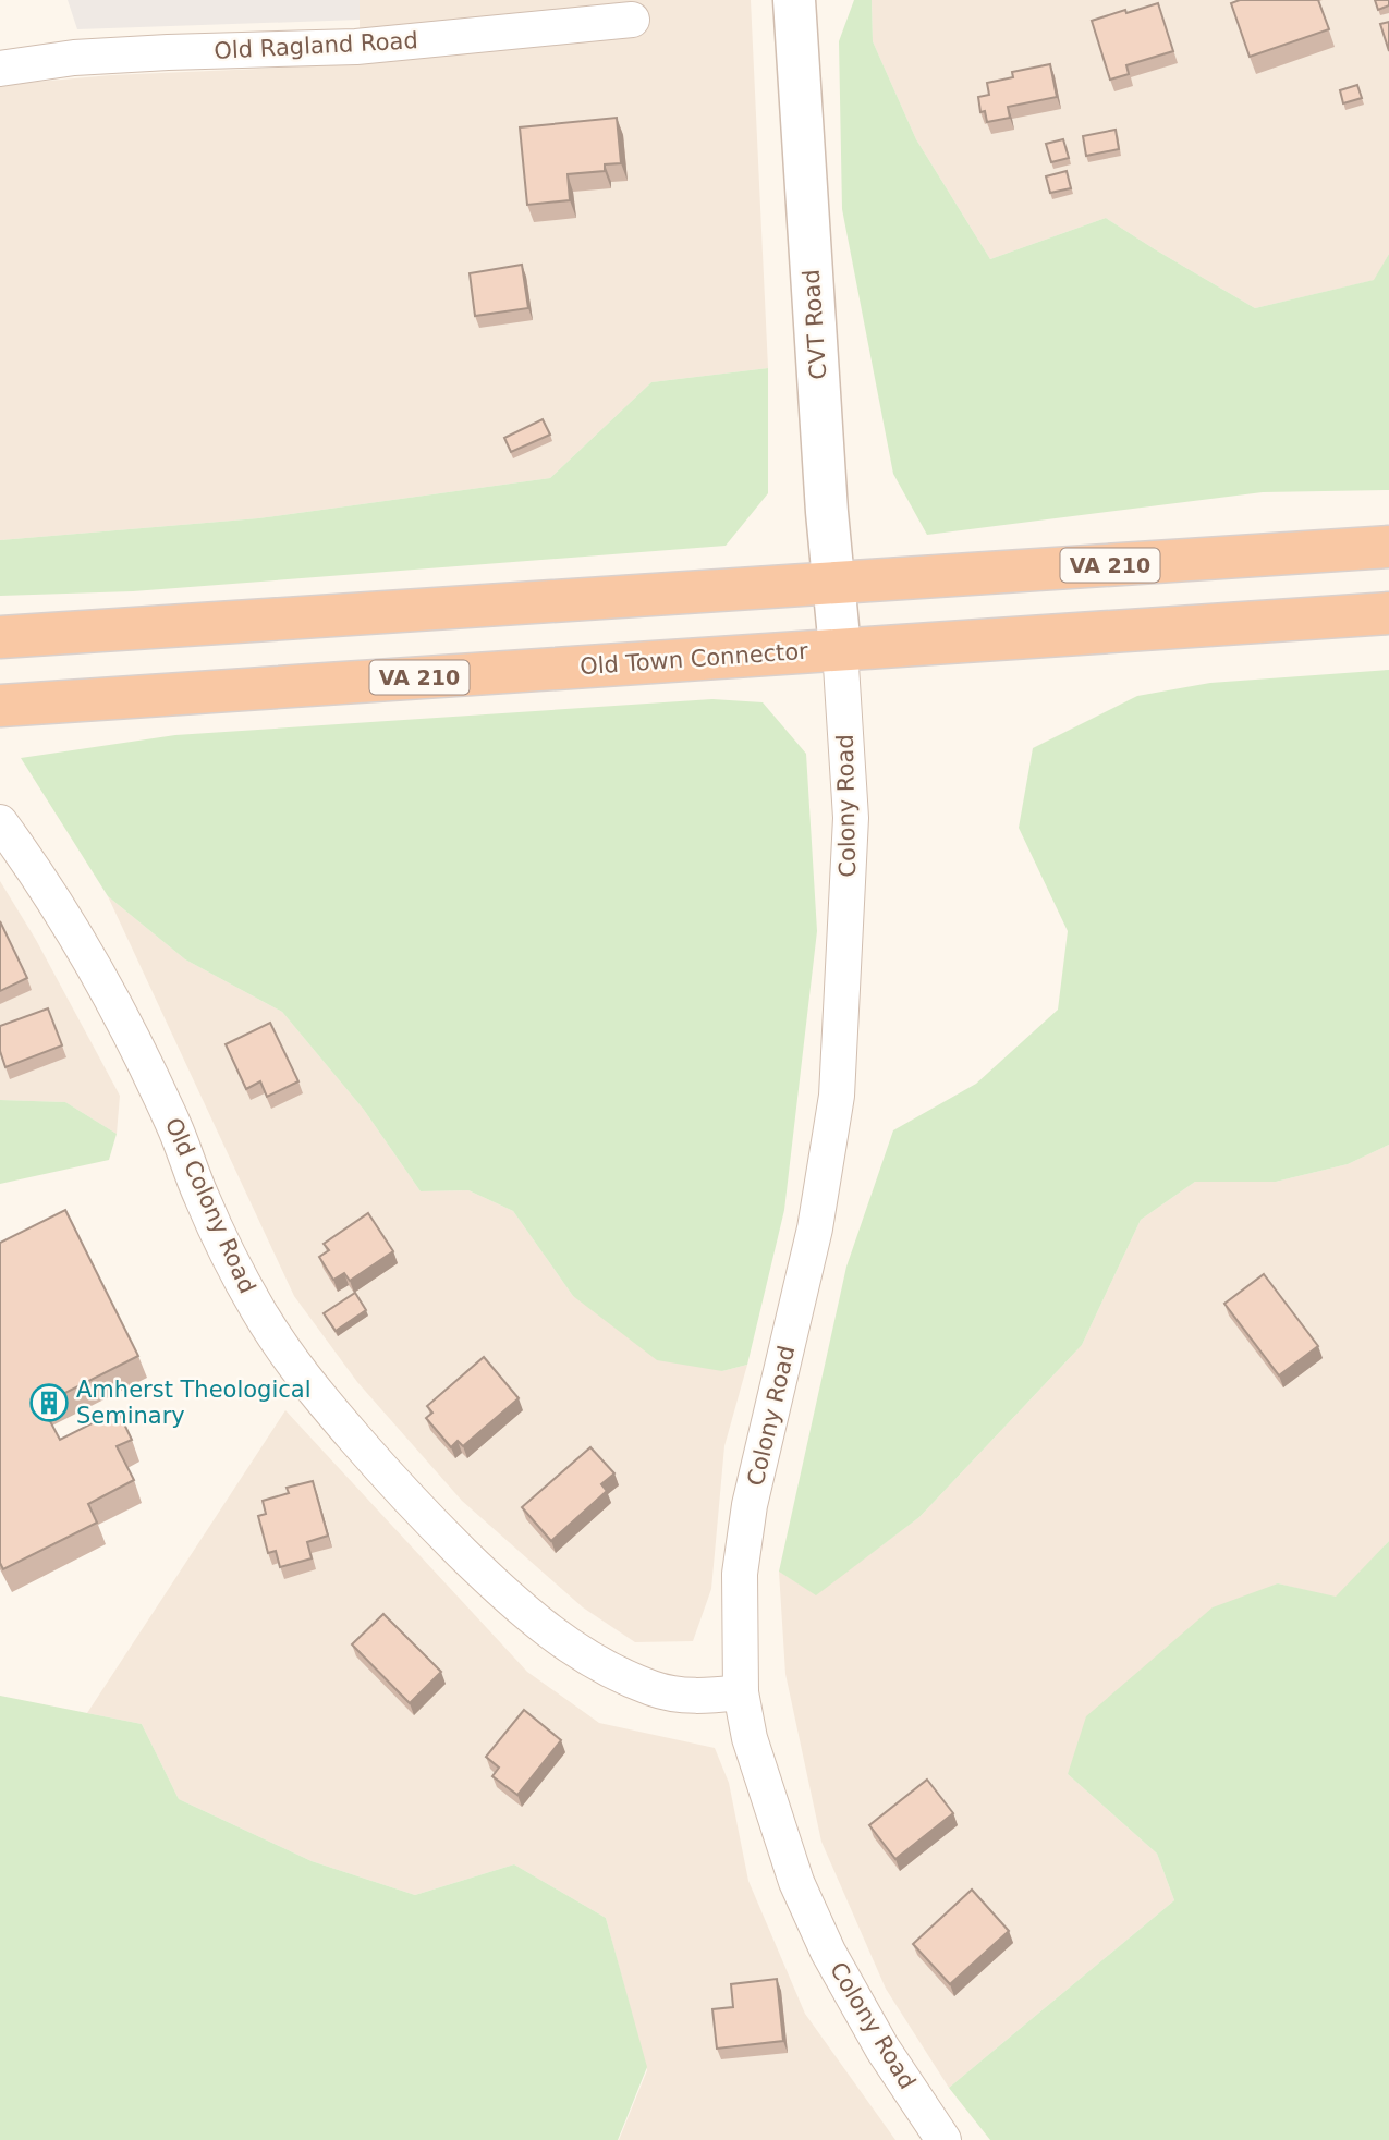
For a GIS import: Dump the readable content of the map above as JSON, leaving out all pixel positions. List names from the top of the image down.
{
  "streets": {
    "highway": ["VA 210", "Old Town Connector"],
    "street": [
      "Old Ragland Road",
      "CVT Road",
      "Colony Road",
      "Old Colony Road"
    ]
  },
  "crossings": [
    ["CVT Road", "VA 210"],
    ["CVT Road", "Old Town Connector"],
    ["CVT Road", "Colony Road"],
    ["Old Town Connector", "Colony Road"],
    ["Colony Road", "Old Colony Road"]
  ],
  "places": {
    "building": ["Amherst Theological Seminary"]
  }
}
